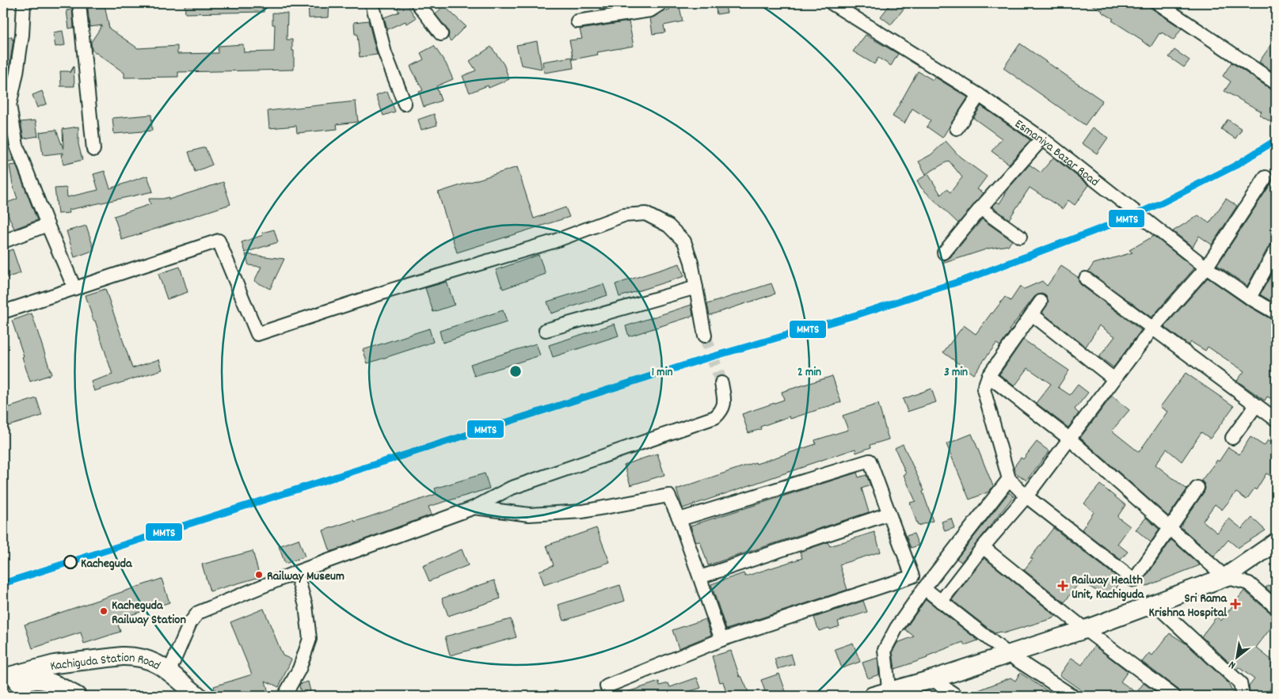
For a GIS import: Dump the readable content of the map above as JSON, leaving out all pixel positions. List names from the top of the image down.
{
  "streets": {
    "main road": ["Kachiguda Station Road"],
    "street": ["Esmaniya Bazar Road"]
  },
  "places": {
    "other": ["Kacheguda", "Railway Museum", "Kacheguda Railway Station"],
    "health": ["Railway Health Unit, Kachiguda", "Sri Rama Krishna Hospital"]
  },
  "lines": ["transit line MMTS"],
  "north": "bottom left",
  "rings": ["1 min", "2 min", "3 min"]
}
